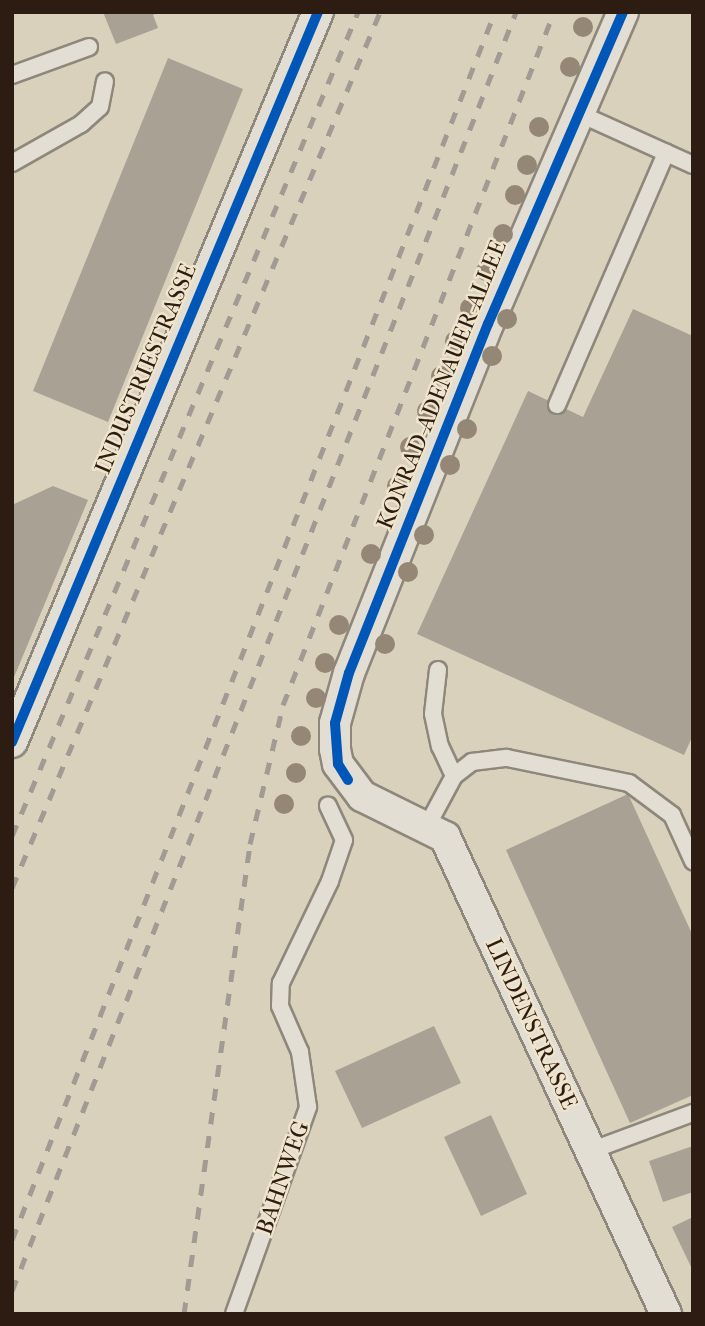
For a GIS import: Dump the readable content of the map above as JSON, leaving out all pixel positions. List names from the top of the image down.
{
  "streets": {
    "street": ["INDUSTRIESTRASSE", "KONRAD-ADENAUER-ALLEE", "LINDENSTRASSE"],
    "lane": ["BAHNWEG"]
  },
  "crossings": [
    ["KONRAD-ADENAUER-ALLEE", "LINDENSTRASSE"]
  ]
}
